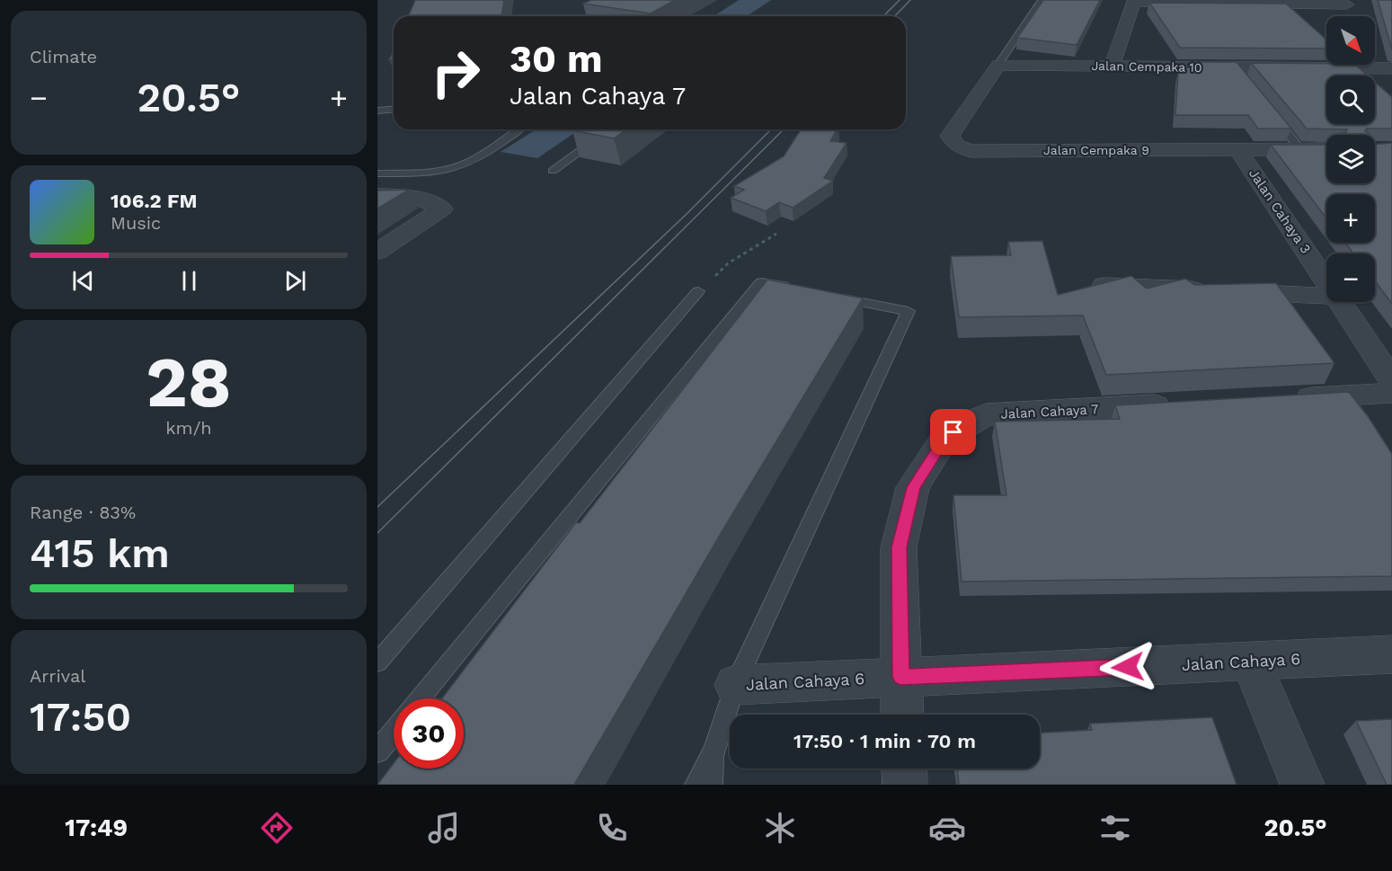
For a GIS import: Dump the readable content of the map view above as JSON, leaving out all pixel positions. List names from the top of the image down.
{
  "streets": {
    "street": [
      "Jalan Cempaka 10",
      "Jalan Cempaka 9",
      "Jalan Cahaya 3",
      "Jalan Cahaya 7",
      "Jalan Cahaya 6"
    ]
  },
  "crossings": [
    ["Jalan Cempaka 10", "Jalan Cempaka 9"],
    ["Jalan Cempaka 9", "Jalan Cahaya 3"],
    ["Jalan Cahaya 7", "Jalan Cahaya 6"]
  ],
  "north": "bottom right",
  "page": {
    "tile": [
      "Climate",
      ["28", "km/h"],
      ["Range · 83%", "415 km"],
      ["Arrival", "17:50"]
    ],
    "map_buttons": ["+", "−"],
    "turn": ["30 m", "Jalan Cahaya 7"],
    "heat": ["−", "20.5°", "+"],
    "song": ["106.2 FM", "Music"],
    "limit": "30",
    "trip": "17:50 · 1 min · 70 m",
    "tabs": ["17:49", "20.5°"]
  }
}
